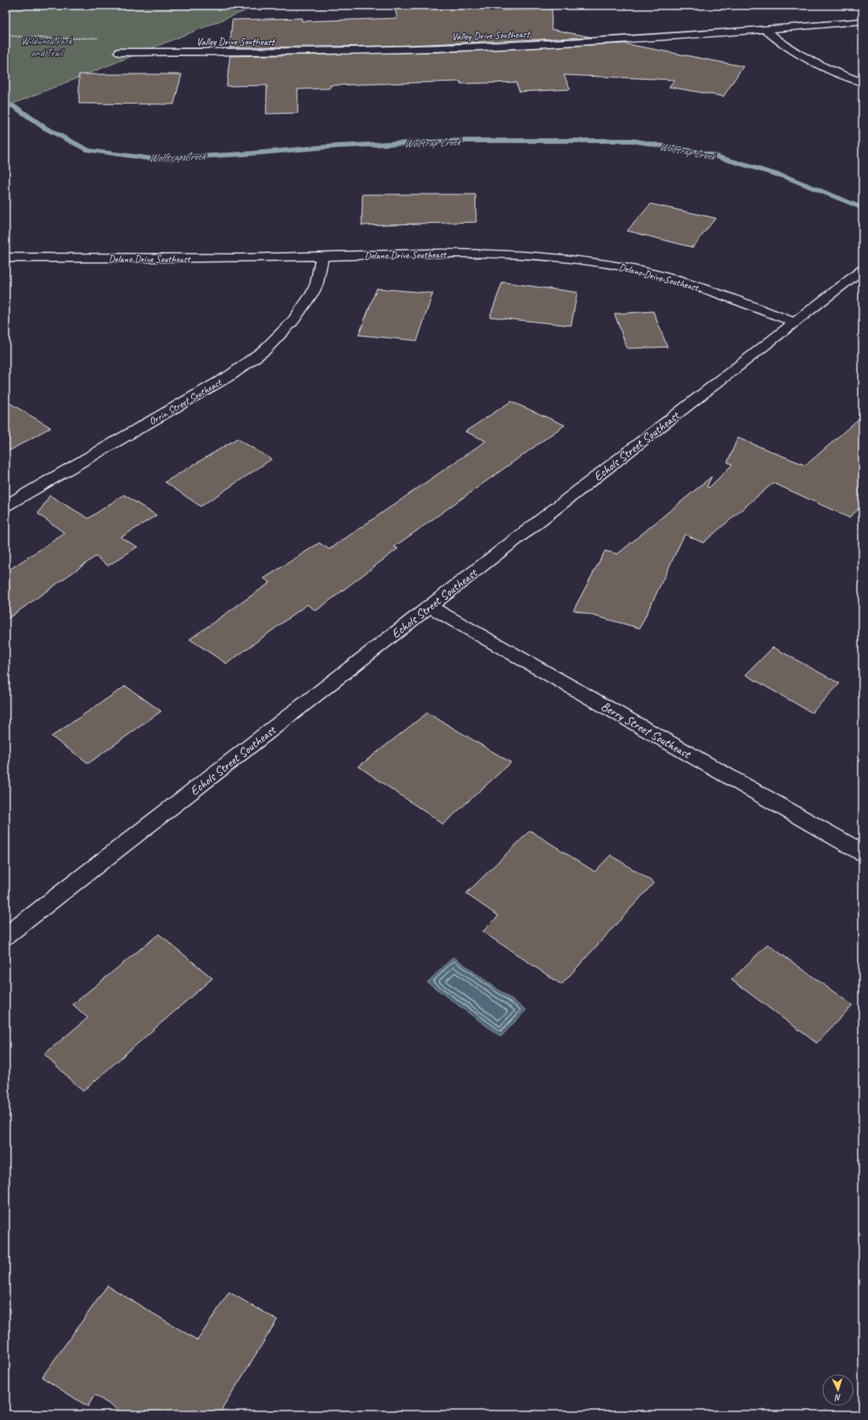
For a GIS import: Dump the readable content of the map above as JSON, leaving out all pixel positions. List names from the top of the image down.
{
  "streets": {
    "street": [
      "Valley Drive Southeast",
      "Delano Drive Southeast",
      "Orrin Street Southeast",
      "Echols Street Southeast",
      "Berry Street Southeast"
    ]
  },
  "crossings": [
    ["Delano Drive Southeast", "Orrin Street Southeast"],
    ["Delano Drive Southeast", "Echols Street Southeast"],
    ["Echols Street Southeast", "Berry Street Southeast"]
  ],
  "water": ["Wolftrap Creek"],
  "parks": ["Wildwood Park and Trail"],
  "north": "bottom"
}
